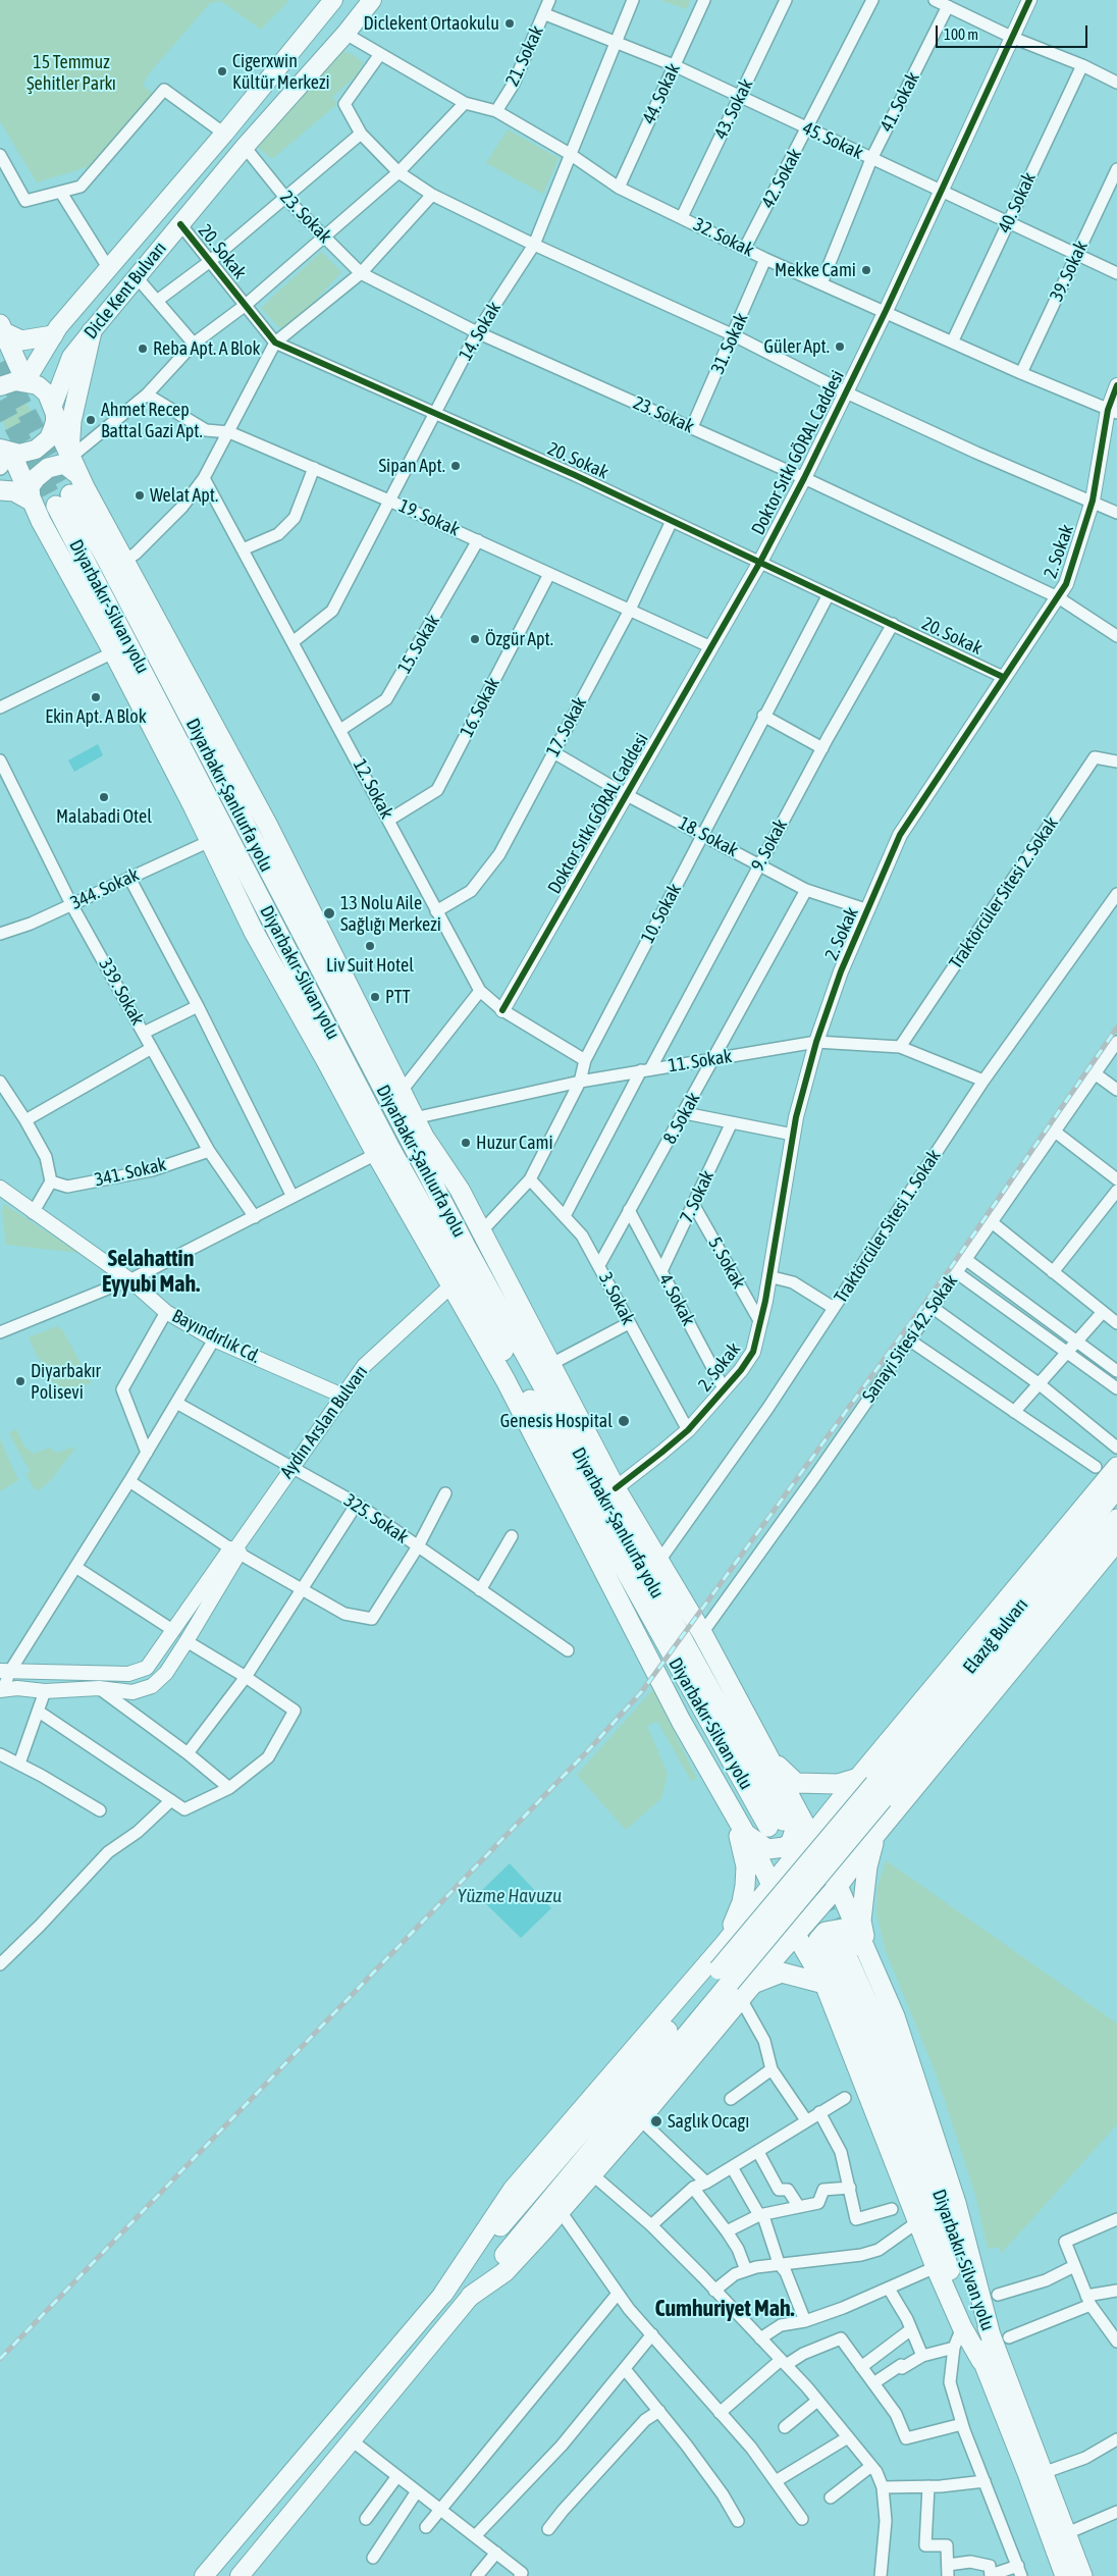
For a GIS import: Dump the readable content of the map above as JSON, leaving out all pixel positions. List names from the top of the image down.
{
  "streets": {
    "highway": ["Diyarbakır-Silvan yolu", "Diyarbakır-Şanlıurfa yolu", "Elazığ Bulvarı"],
    "main road": ["Dicle Kent Bulvarı"],
    "street": [
      "21. Sokak",
      "44. Sokak",
      "41. Sokak",
      "43. Sokak",
      "45. Sokak",
      "42. Sokak",
      "40. Sokak",
      "23. Sokak",
      "32. Sokak",
      "20. Sokak",
      "39. Sokak",
      "14. Sokak",
      "31. Sokak",
      "Doktor Sıtkı GÖRAL Caddesi",
      "19. Sokak",
      "2. Sokak",
      "15. Sokak",
      "16. Sokak",
      "17. Sokak",
      "12. Sokak",
      "18. Sokak",
      "9. Sokak",
      "344. Sokak",
      "Traktörcüler Sitesi 2. Sokak",
      "10. Sokak",
      "339. Sokak",
      "11. Sokak",
      "8. Sokak",
      "341. Sokak",
      "7. Sokak",
      "Traktörcüler Sitesi 1. Sokak",
      "5. Sokak",
      "3. Sokak",
      "4. Sokak",
      "Bayındırlık Cd.",
      "Sanayi Sitesi 42. Sokak",
      "Aydın Arslan Bulvarı",
      "325. Sokak"
    ]
  },
  "crossings": [
    ["21. Sokak", "45. Sokak"],
    ["21. Sokak", "32. Sokak"],
    ["44. Sokak", "45. Sokak"],
    ["44. Sokak", "32. Sokak"],
    ["41. Sokak", "45. Sokak"],
    ["41. Sokak", "32. Sokak"],
    ["43. Sokak", "45. Sokak"],
    ["43. Sokak", "32. Sokak"],
    ["45. Sokak", "42. Sokak"],
    ["45. Sokak", "40. Sokak"],
    ["45. Sokak", "39. Sokak"],
    ["45. Sokak", "14. Sokak"],
    ["45. Sokak", "Doktor Sıtkı GÖRAL Caddesi"],
    ["42. Sokak", "32. Sokak"],
    ["40. Sokak", "32. Sokak"],
    ["23. Sokak", "Dicle Kent Bulvarı"],
    ["23. Sokak", "14. Sokak"],
    ["23. Sokak", "31. Sokak"],
    ["23. Sokak", "Doktor Sıtkı GÖRAL Caddesi"],
    ["23. Sokak", "2. Sokak"],
    ["32. Sokak", "39. Sokak"],
    ["32. Sokak", "Dicle Kent Bulvarı"],
    ["32. Sokak", "14. Sokak"],
    ["32. Sokak", "31. Sokak"],
    ["32. Sokak", "Doktor Sıtkı GÖRAL Caddesi"],
    ["32. Sokak", "2. Sokak"],
    ["20. Sokak", "Dicle Kent Bulvarı"],
    ["20. Sokak", "14. Sokak"],
    ["20. Sokak", "Doktor Sıtkı GÖRAL Caddesi"],
    ["20. Sokak", "2. Sokak"],
    ["20. Sokak", "17. Sokak"],
    ["20. Sokak", "9. Sokak"],
    ["20. Sokak", "10. Sokak"],
    ["14. Sokak", "19. Sokak"],
    ["14. Sokak", "12. Sokak"],
    ["Doktor Sıtkı GÖRAL Caddesi", "19. Sokak"],
    ["Doktor Sıtkı GÖRAL Caddesi", "12. Sokak"],
    ["Doktor Sıtkı GÖRAL Caddesi", "18. Sokak"],
    ["19. Sokak", "15. Sokak"],
    ["19. Sokak", "16. Sokak"],
    ["19. Sokak", "17. Sokak"],
    ["2. Sokak", "18. Sokak"],
    ["2. Sokak", "11. Sokak"],
    ["2. Sokak", "5. Sokak"],
    ["2. Sokak", "3. Sokak"],
    ["2. Sokak", "4. Sokak"],
    ["Diyarbakır-Silvan yolu", "Diyarbakır-Şanlıurfa yolu"],
    ["Diyarbakır-Silvan yolu", "Aydın Arslan Bulvarı"],
    ["15. Sokak", "12. Sokak"],
    ["16. Sokak", "12. Sokak"],
    ["17. Sokak", "12. Sokak"],
    ["17. Sokak", "18. Sokak"],
    ["12. Sokak", "10. Sokak"],
    ["18. Sokak", "9. Sokak"],
    ["18. Sokak", "10. Sokak"],
    ["18. Sokak", "8. Sokak"],
    ["9. Sokak", "11. Sokak"],
    ["9. Sokak", "3. Sokak"],
    ["344. Sokak", "339. Sokak"],
    ["Traktörcüler Sitesi 2. Sokak", "11. Sokak"],
    ["10. Sokak", "11. Sokak"],
    ["10. Sokak", "3. Sokak"],
    ["339. Sokak", "341. Sokak"],
    ["11. Sokak", "8. Sokak"],
    ["11. Sokak", "Traktörcüler Sitesi 1. Sokak"],
    ["8. Sokak", "3. Sokak"],
    ["8. Sokak", "4. Sokak"],
    ["7. Sokak", "5. Sokak"],
    ["7. Sokak", "4. Sokak"],
    ["Bayındırlık Cd.", "Aydın Arslan Bulvarı"],
    ["Aydın Arslan Bulvarı", "325. Sokak"]
  ],
  "districts": ["Selahattin Eyyubi Mah.", "Cumhuriyet Mah."],
  "water": ["Yüzme Havuzu"],
  "parks": ["15 Temmuz Şehitler Parkı"],
  "places": [
    "Diclekent Ortaokulu",
    "Cigerxwin Kültür Merkezi",
    "Mekke Cami",
    "Güler Apt.",
    "Reba Apt. A Blok",
    "Ahmet Recep Battal Gazi Apt.",
    "Sipan Apt.",
    "Welat Apt.",
    "Özgür Apt.",
    "Ekin Apt. A Blok",
    "Malabadi Otel",
    "13 Nolu Aile Sağlığı Merkezi",
    "Liv Suit Hotel",
    "PTT",
    "Huzur Cami",
    "Diyarbakır Polisevi",
    "Genesis Hospital",
    "Saglık Ocagı"
  ],
  "scale_bar": "100 m"
}
